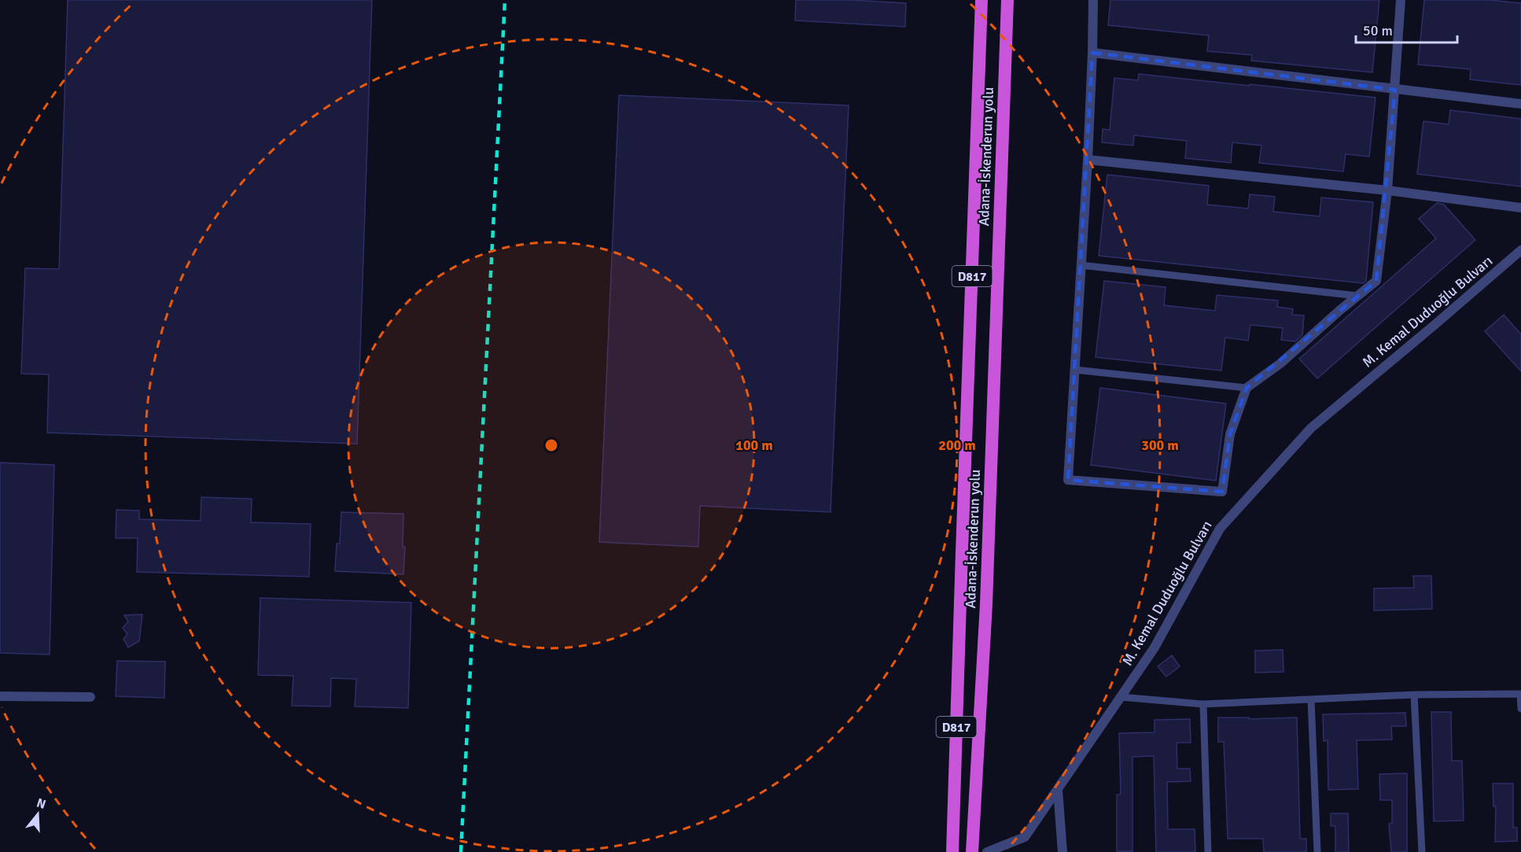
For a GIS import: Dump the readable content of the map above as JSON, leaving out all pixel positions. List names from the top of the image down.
{
  "streets": {
    "highway": ["Adana-İskenderun yolu", "D817"],
    "street": ["M. Kemal Duduoğlu Bulvarı"]
  },
  "scale_bar": "50 m",
  "north": "top",
  "rings": ["100 m", "200 m", "300 m"]
}
